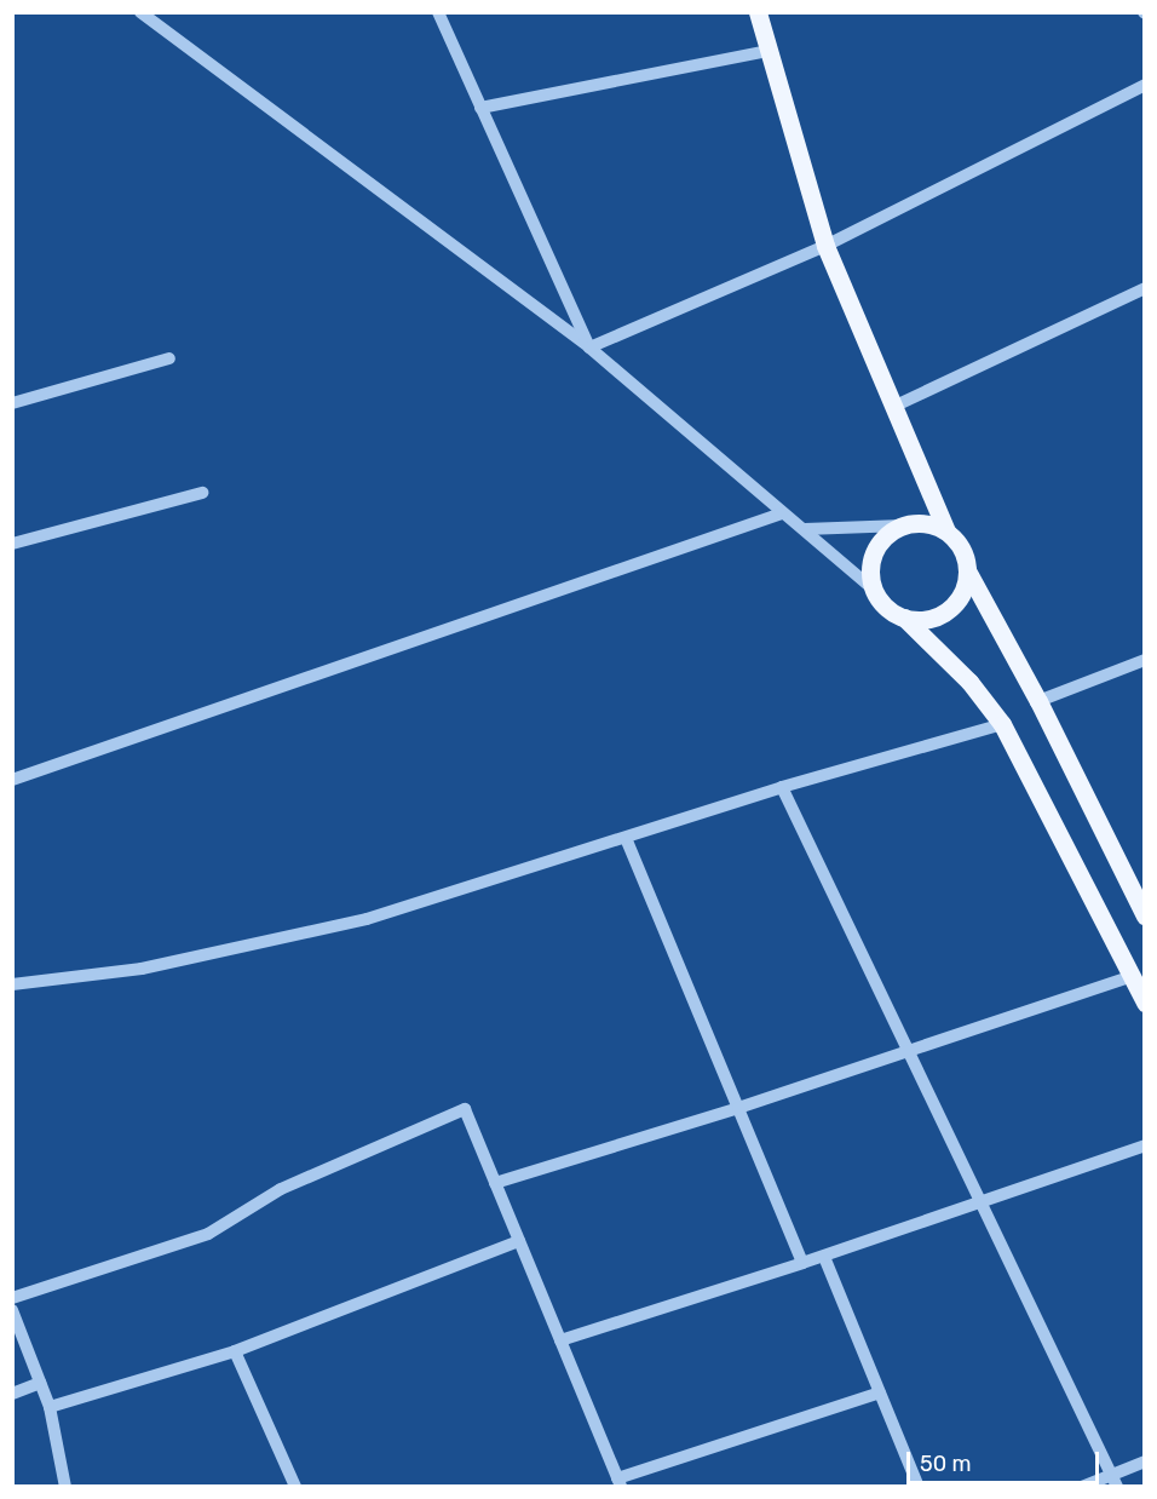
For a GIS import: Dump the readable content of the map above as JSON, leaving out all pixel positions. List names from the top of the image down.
{
  "scale_bar": "50 m"
}
